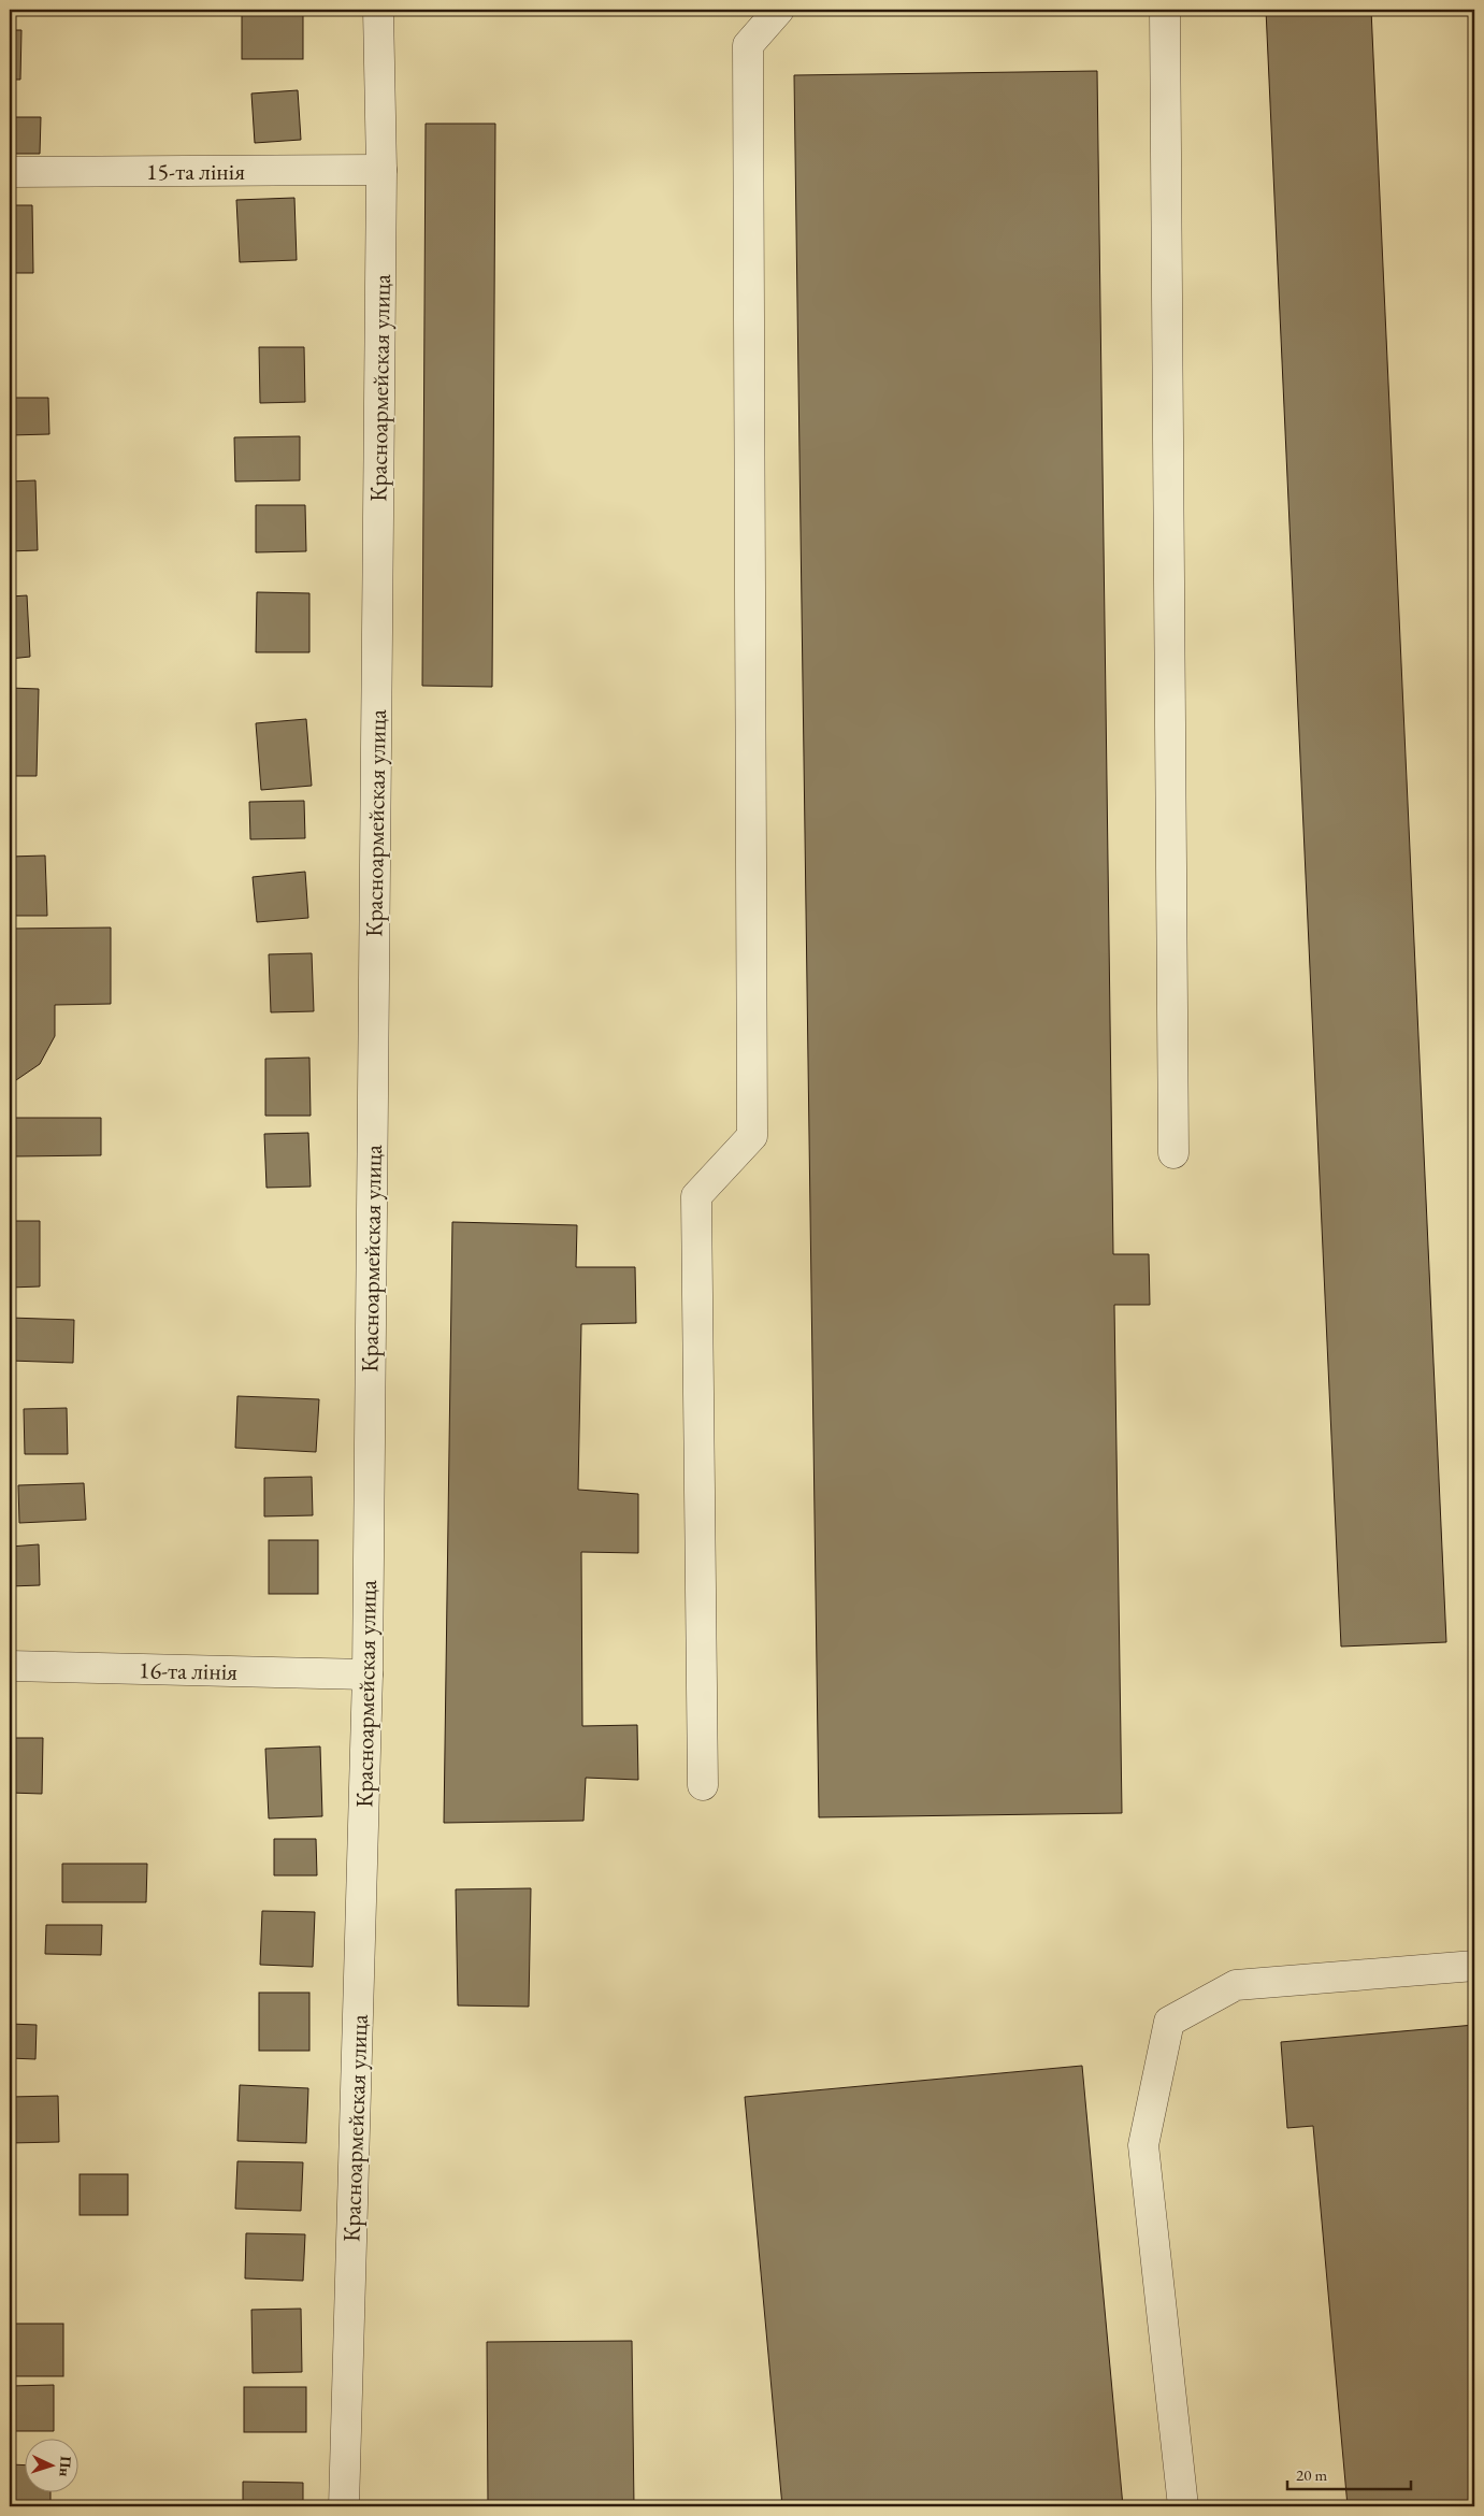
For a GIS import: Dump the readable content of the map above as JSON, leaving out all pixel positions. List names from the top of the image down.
{
  "streets": {
    "street": ["15-та лінія", "Красноармейская улица", "16-та лінія"]
  },
  "crossings": [
    ["15-та лінія", "Красноармейская улица"],
    ["Красноармейская улица", "16-та лінія"]
  ],
  "scale_bar": "20 m",
  "north": "right"
}
